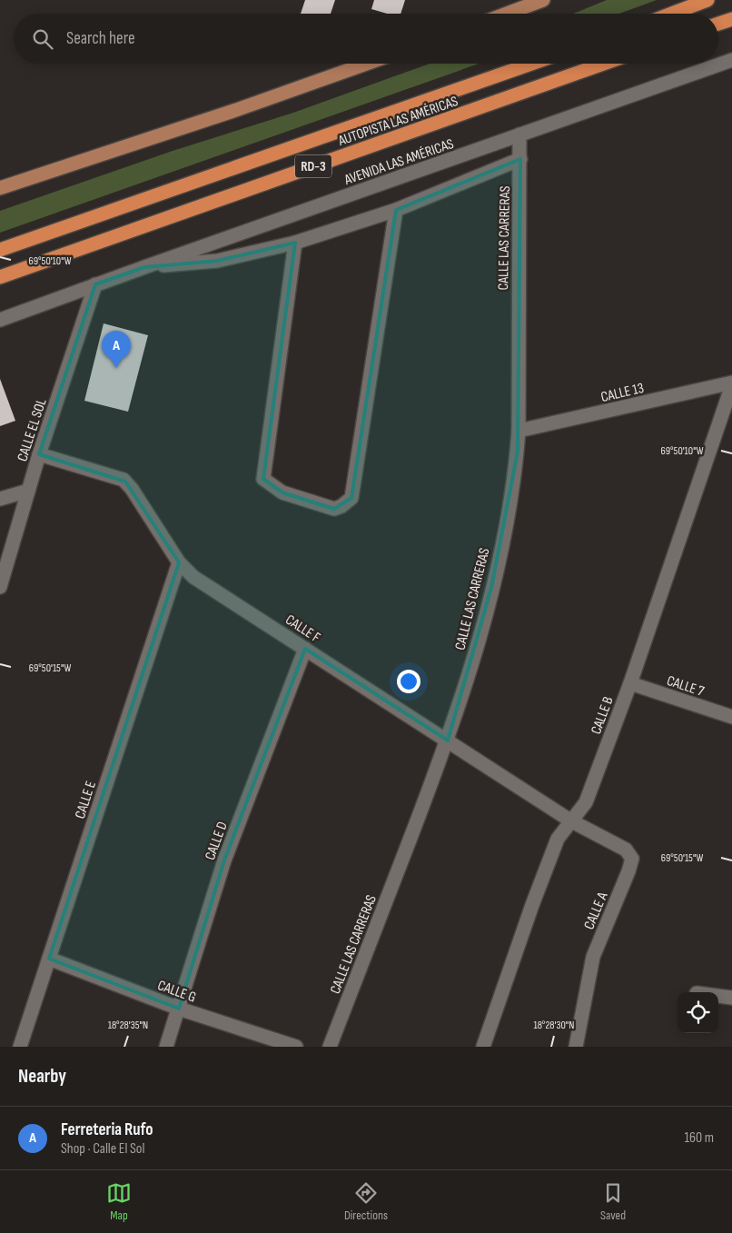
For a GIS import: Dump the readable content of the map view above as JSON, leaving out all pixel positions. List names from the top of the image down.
{
  "streets": {
    "highway": ["AUTOPISTA LAS AMÉRICAS", "RD-3"],
    "street": [
      "AVENIDA LAS AMÉRICAS",
      "CALLE LAS CARRERAS",
      "CALLE 13",
      "CALLE EL SOL",
      "CALLE F",
      "CALLE 7",
      "CALLE B",
      "CALLE E",
      "CALLE D",
      "CALLE A",
      "CALLE G"
    ]
  },
  "crossings": [
    ["AVENIDA LAS AMÉRICAS", "CALLE LAS CARRERAS"],
    ["AVENIDA LAS AMÉRICAS", "CALLE EL SOL"],
    ["CALLE LAS CARRERAS", "CALLE 13"],
    ["CALLE LAS CARRERAS", "CALLE F"],
    ["CALLE 13", "CALLE B"],
    ["CALLE EL SOL", "CALLE F"],
    ["CALLE F", "CALLE B"],
    ["CALLE F", "CALLE E"],
    ["CALLE F", "CALLE D"],
    ["CALLE F", "CALLE A"],
    ["CALLE 7", "CALLE B"],
    ["CALLE B", "CALLE A"],
    ["CALLE E", "CALLE G"],
    ["CALLE D", "CALLE G"]
  ],
  "page": {
    "search": "Search here",
    "pins": "A",
    "heading": "Nearby",
    "list": [
      {
        "mark": "A",
        "name": "Ferreteria Rufo",
        "note": "Shop · Calle El Sol",
        "value": "160 m"
      }
    ],
    "nav": ["Map", "Directions", "Saved"]
  },
  "coordinates": [
    "69°50'10\"W",
    "69°50'15\"W",
    "18°28'35\"N",
    "18°28'30\"N"
  ]
}
